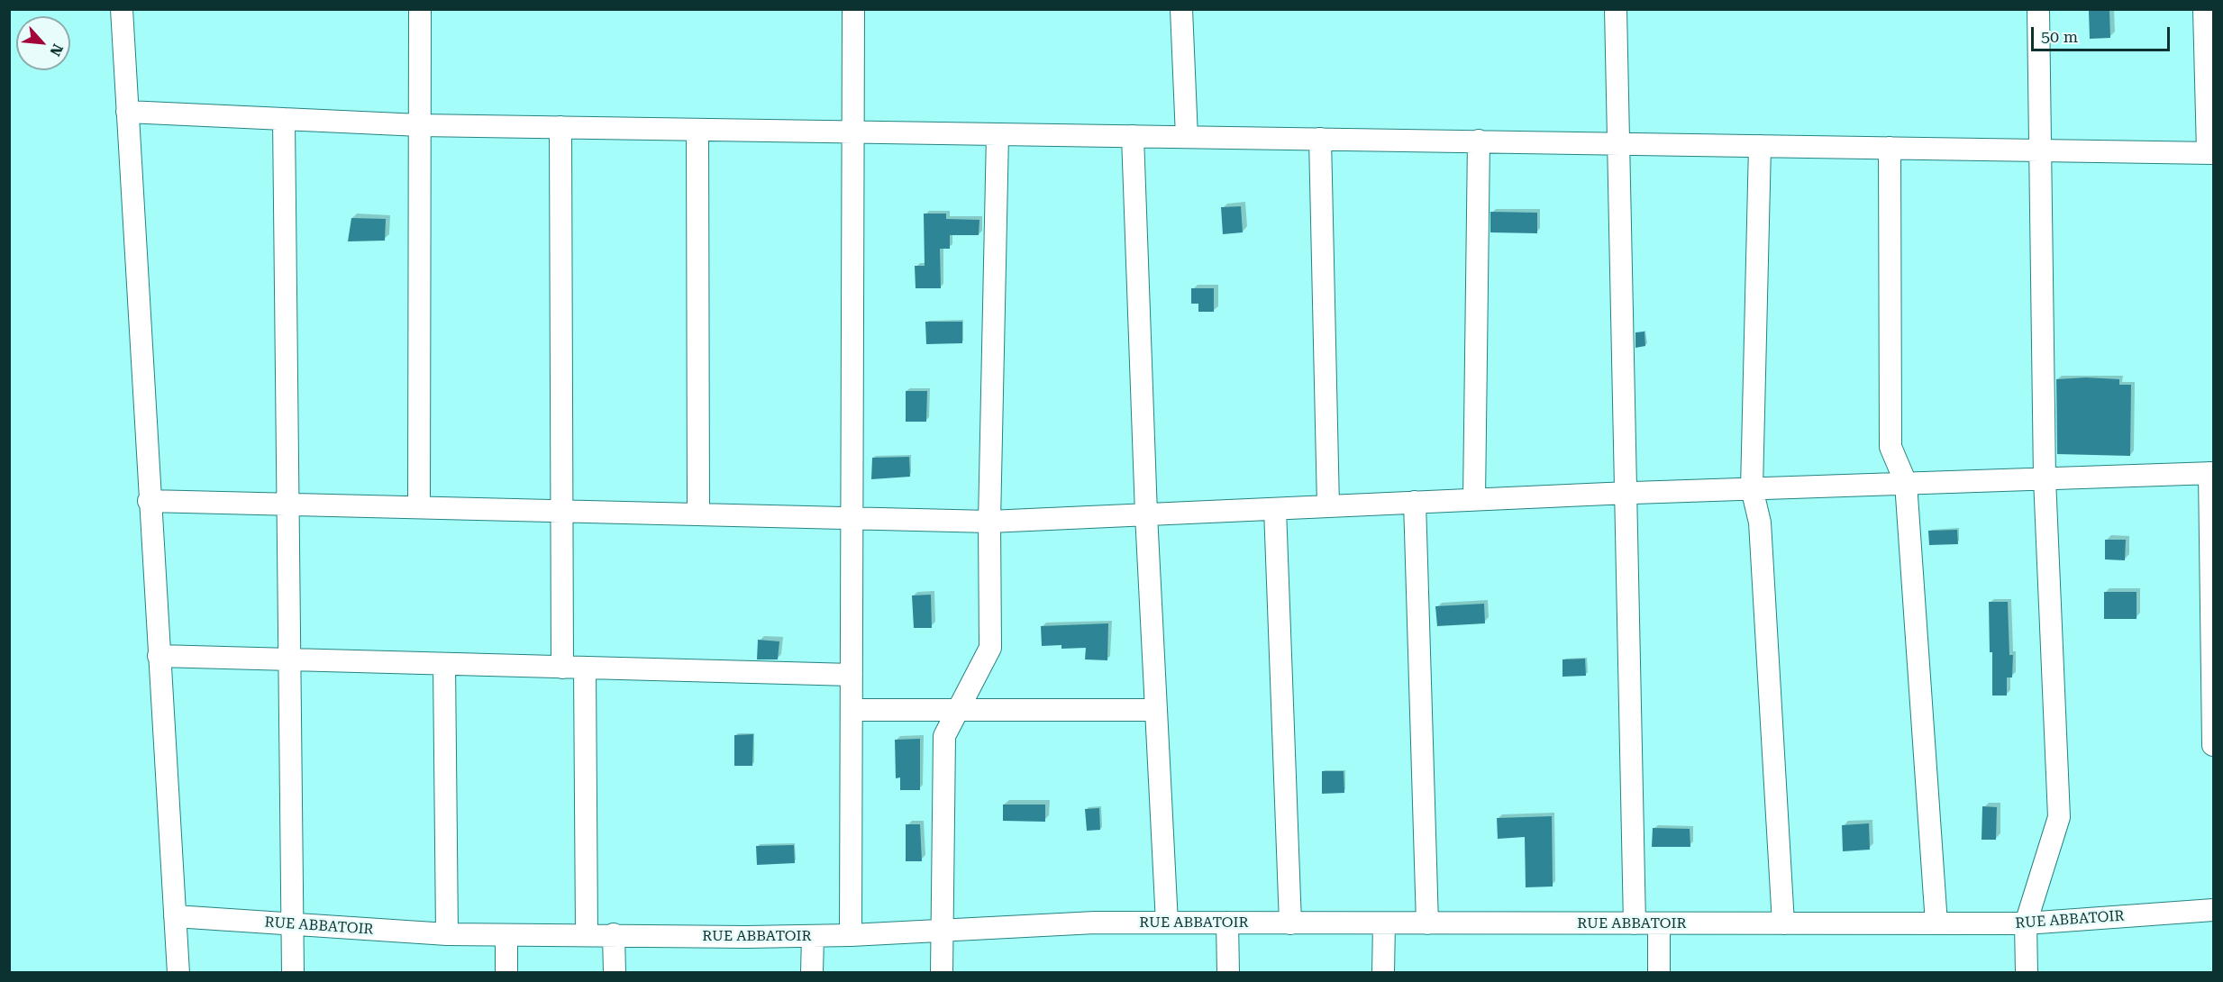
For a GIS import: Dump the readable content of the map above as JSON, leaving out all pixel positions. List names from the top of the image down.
{
  "streets": {
    "street": ["RUE ABBATOIR"]
  },
  "scale_bar": "50 m",
  "north": "bottom right"
}
